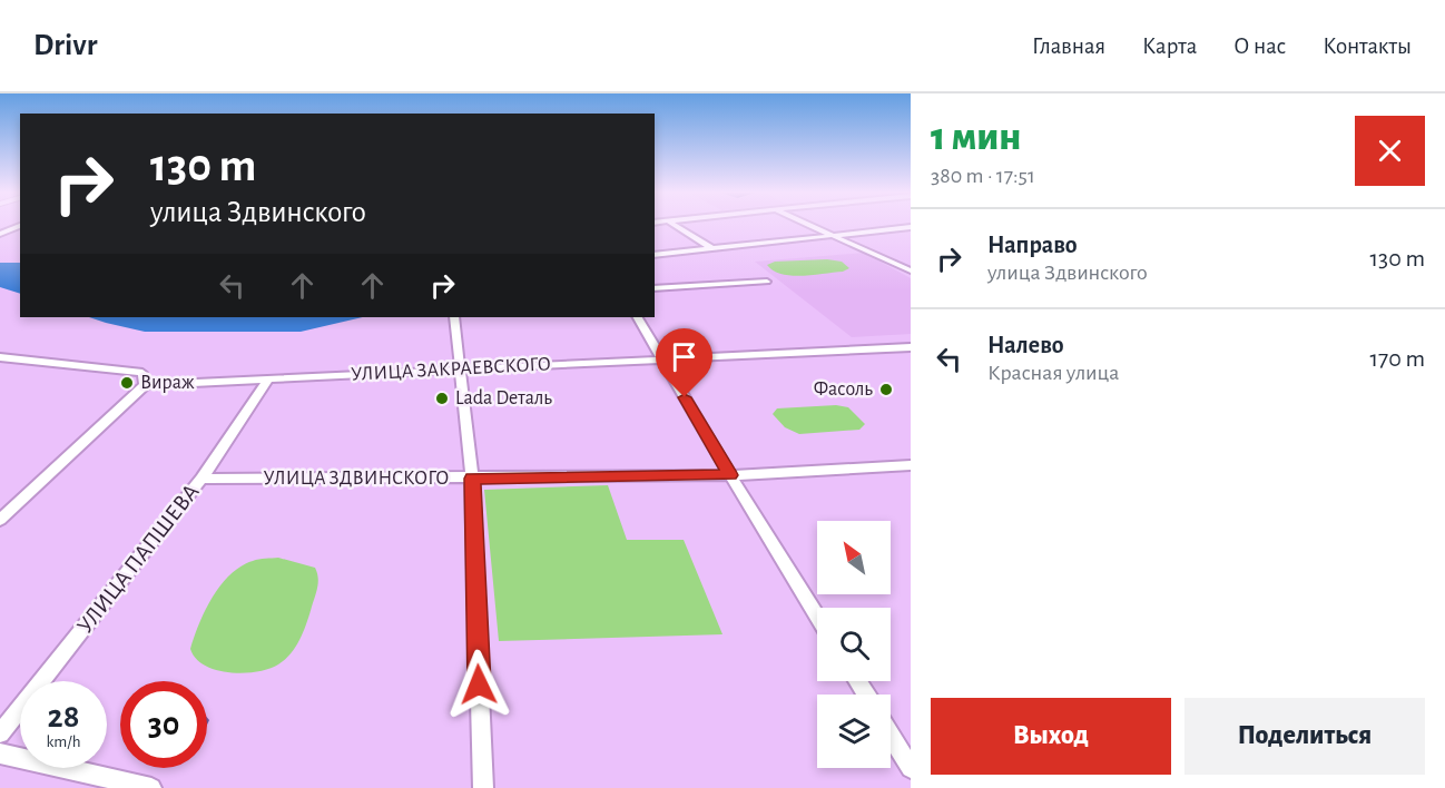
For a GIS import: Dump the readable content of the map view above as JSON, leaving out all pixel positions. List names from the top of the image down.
{
  "streets": {
    "street": ["УЛИЦА ЗАКРАЕВСКОГО", "УЛИЦА ЗДВИНСКОГО", "УЛИЦА ПАПШЕВА"]
  },
  "crossings": [
    ["УЛИЦА ЗАКРАЕВСКОГО", "УЛИЦА ПАПШЕВА"],
    ["УЛИЦА ЗДВИНСКОГО", "УЛИЦА ПАПШЕВА"]
  ],
  "places": ["Вираж", "Фасоль", "Lada Dеталь"],
  "north": "top left",
  "page": {
    "header": "Drivr",
    "nav": [
      "Главная",
      "Карта",
      "О нас",
      "Контакты"
    ],
    "heading": ["1 мин", "380 m · 17:51"],
    "turn": ["130 m", "улица Здвинского"],
    "list": [
      {
        "name": "Направо",
        "note": "улица Здвинского",
        "value": "130 m"
      },
      {
        "name": "Налево",
        "note": "Красная улица",
        "value": "170 m"
      }
    ],
    "speed": "28 km/h",
    "limit": "30",
    "buttons": ["Выход", "Поделиться"]
  }
}
